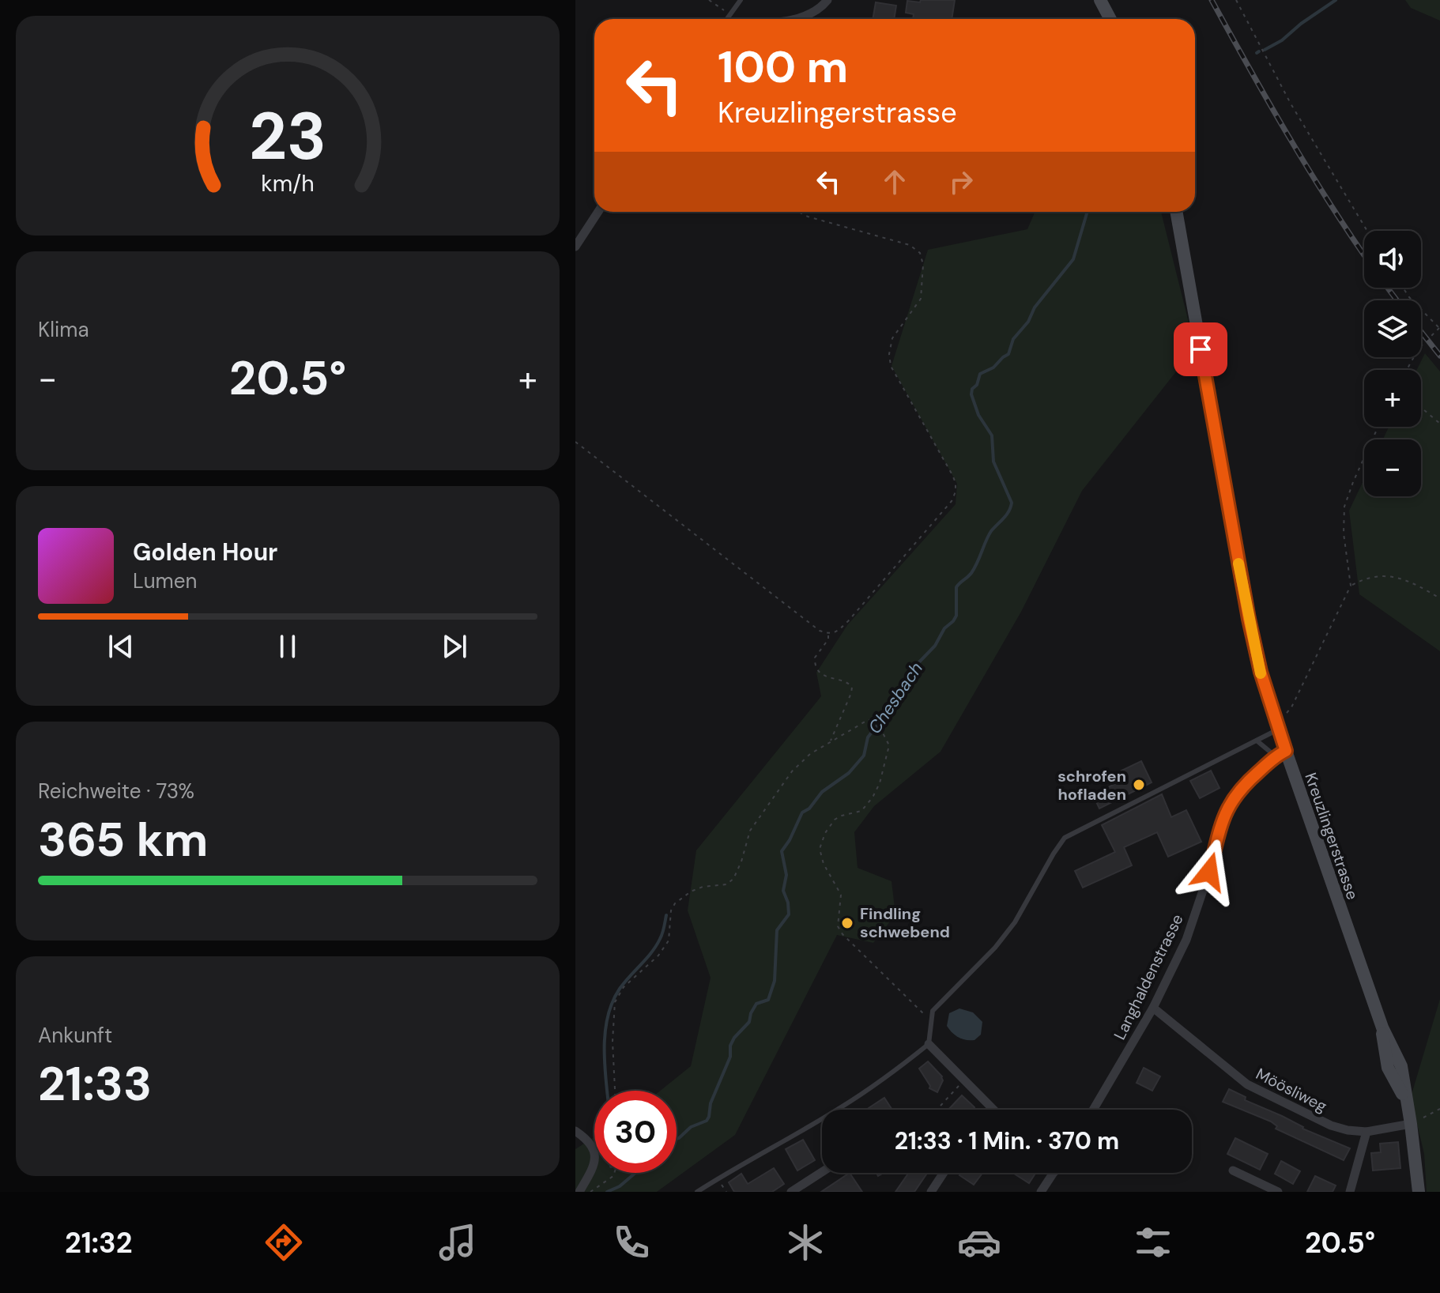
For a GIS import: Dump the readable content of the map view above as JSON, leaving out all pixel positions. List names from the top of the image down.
{
  "streets": {
    "street": ["Kreuzlingerstrasse", "Langhaldenstrasse", "Möösliweg"]
  },
  "crossings": [
    ["Kreuzlingerstrasse", "Langhaldenstrasse"],
    ["Kreuzlingerstrasse", "Möösliweg"],
    ["Langhaldenstrasse", "Möösliweg"]
  ],
  "water": ["Chesbach"],
  "places": ["schrofen hofladen", "Findling schwebend"],
  "page": {
    "turn": ["100 m", "Kreuzlingerstrasse"],
    "map_buttons": ["+", "−"],
    "tile": [
      "Klima",
      ["Reichweite · 73%", "365 km"],
      ["Ankunft", "21:33"]
    ],
    "heat": ["−", "20.5°", "+"],
    "song": ["Golden Hour", "Lumen"],
    "limit": "30",
    "trip": "21:33 · 1 Min. · 370 m",
    "tabs": ["21:32", "20.5°"],
    "gauge": ["23", "km/h"]
  }
}
